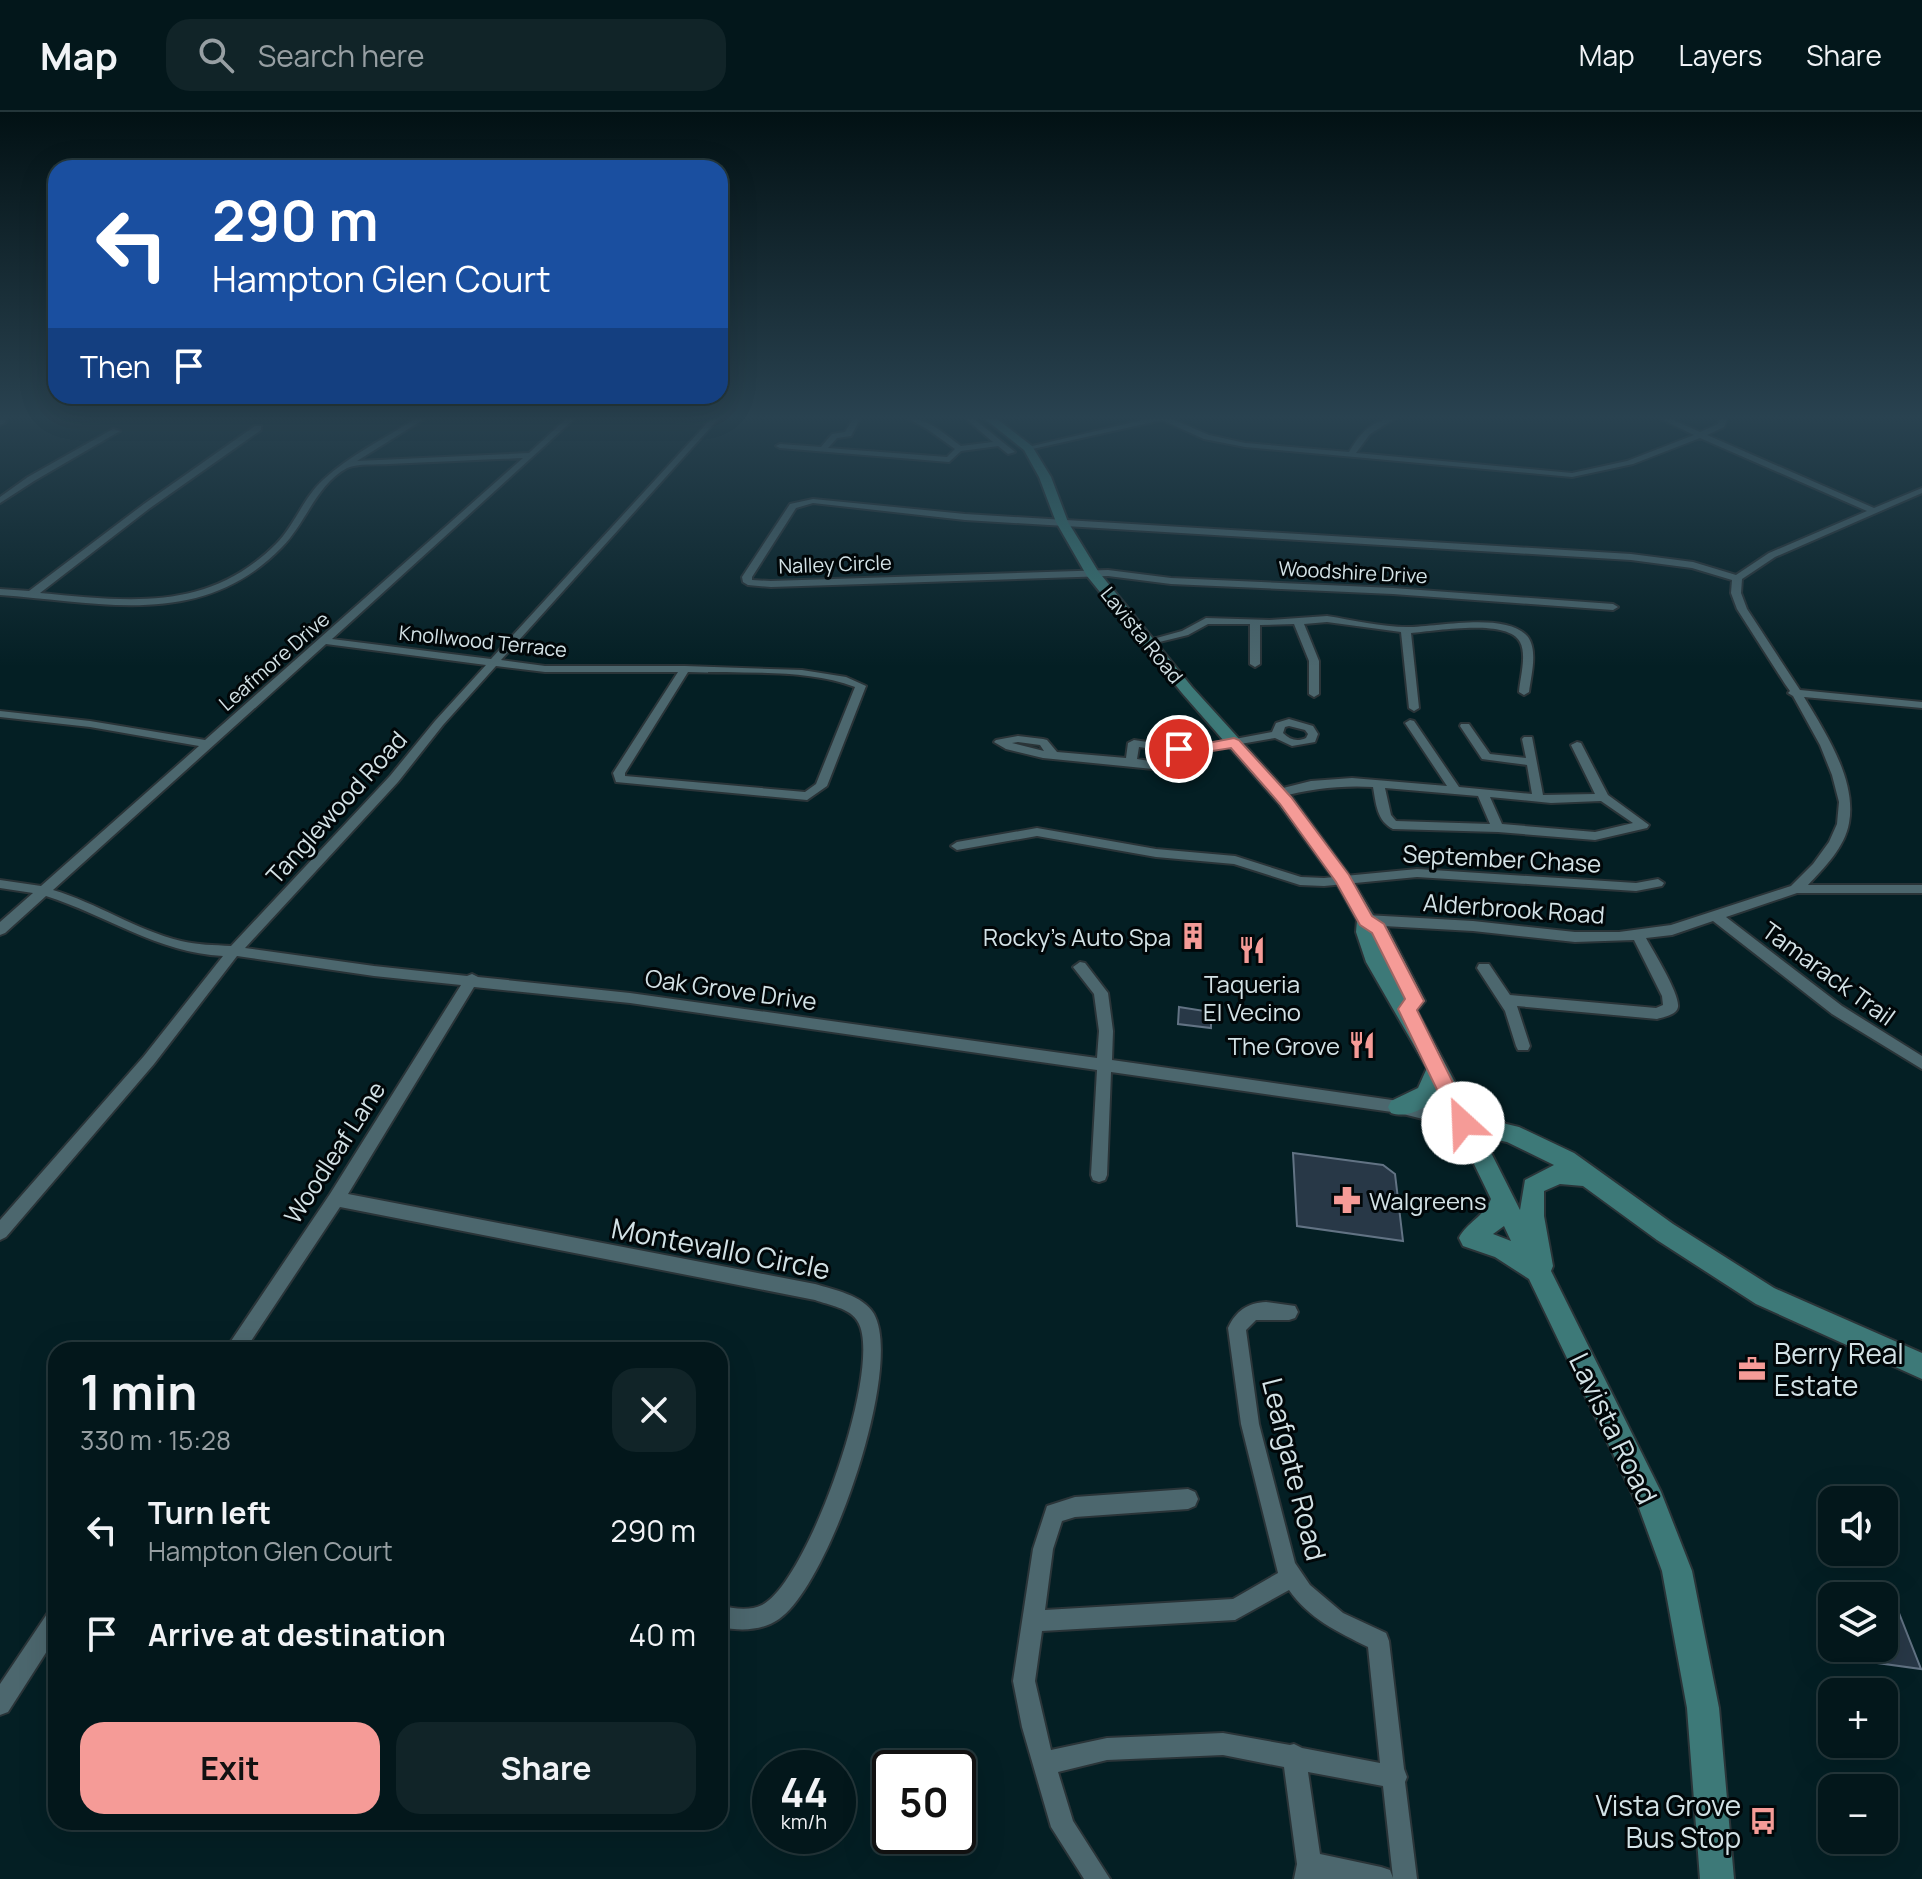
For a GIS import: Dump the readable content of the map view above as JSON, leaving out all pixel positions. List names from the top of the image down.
{
  "streets": {
    "main road": ["Lavista Road"],
    "street": [
      "Nalley Circle",
      "Woodshire Drive",
      "Knollwood Terrace",
      "Leafmore Drive",
      "Tanglewood Road",
      "September Chase",
      "Alderbrook Road",
      "Tamarack Trail",
      "Oak Grove Drive",
      "Woodleaf Lane",
      "Montevallo Circle",
      "Leafgate Road"
    ]
  },
  "crossings": [
    ["Nalley Circle", "Woodshire Drive"],
    ["Nalley Circle", "Lavista Road"],
    ["Woodshire Drive", "Lavista Road"],
    ["Lavista Road", "September Chase"],
    ["Lavista Road", "Alderbrook Road"],
    ["Lavista Road", "Oak Grove Drive"],
    ["Knollwood Terrace", "Leafmore Drive"],
    ["Knollwood Terrace", "Tanglewood Road"],
    ["Leafmore Drive", "Oak Grove Drive"],
    ["Tanglewood Road", "Oak Grove Drive"],
    ["Alderbrook Road", "Tamarack Trail"],
    ["Oak Grove Drive", "Woodleaf Lane"],
    ["Woodleaf Lane", "Montevallo Circle"]
  ],
  "places": {
    "building": ["Rocky's Auto Spa"],
    "restaurant": ["Taqueria El Vecino", "The Grove"],
    "pharmacy": ["Walgreens"],
    "office": ["Berry Real Estate"],
    "bus stop": ["Vista Grove Bus Stop"]
  },
  "page": {
    "header": "Map",
    "search": "Search here",
    "nav": ["Map", "Layers", "Share"],
    "turn": ["290 m", "Hampton Glen Court"],
    "then": "Then",
    "heading": ["1 min", "330 m · 15:28"],
    "list": [
      {
        "name": "Turn left",
        "note": "Hampton Glen Court",
        "value": "290 m"
      },
      {
        "name": "Arrive at destination",
        "value": "40 m"
      }
    ],
    "map_buttons": ["+", "−"],
    "buttons": ["Exit", "Share"],
    "speed": "44 km/h",
    "limit": "50"
  }
}
